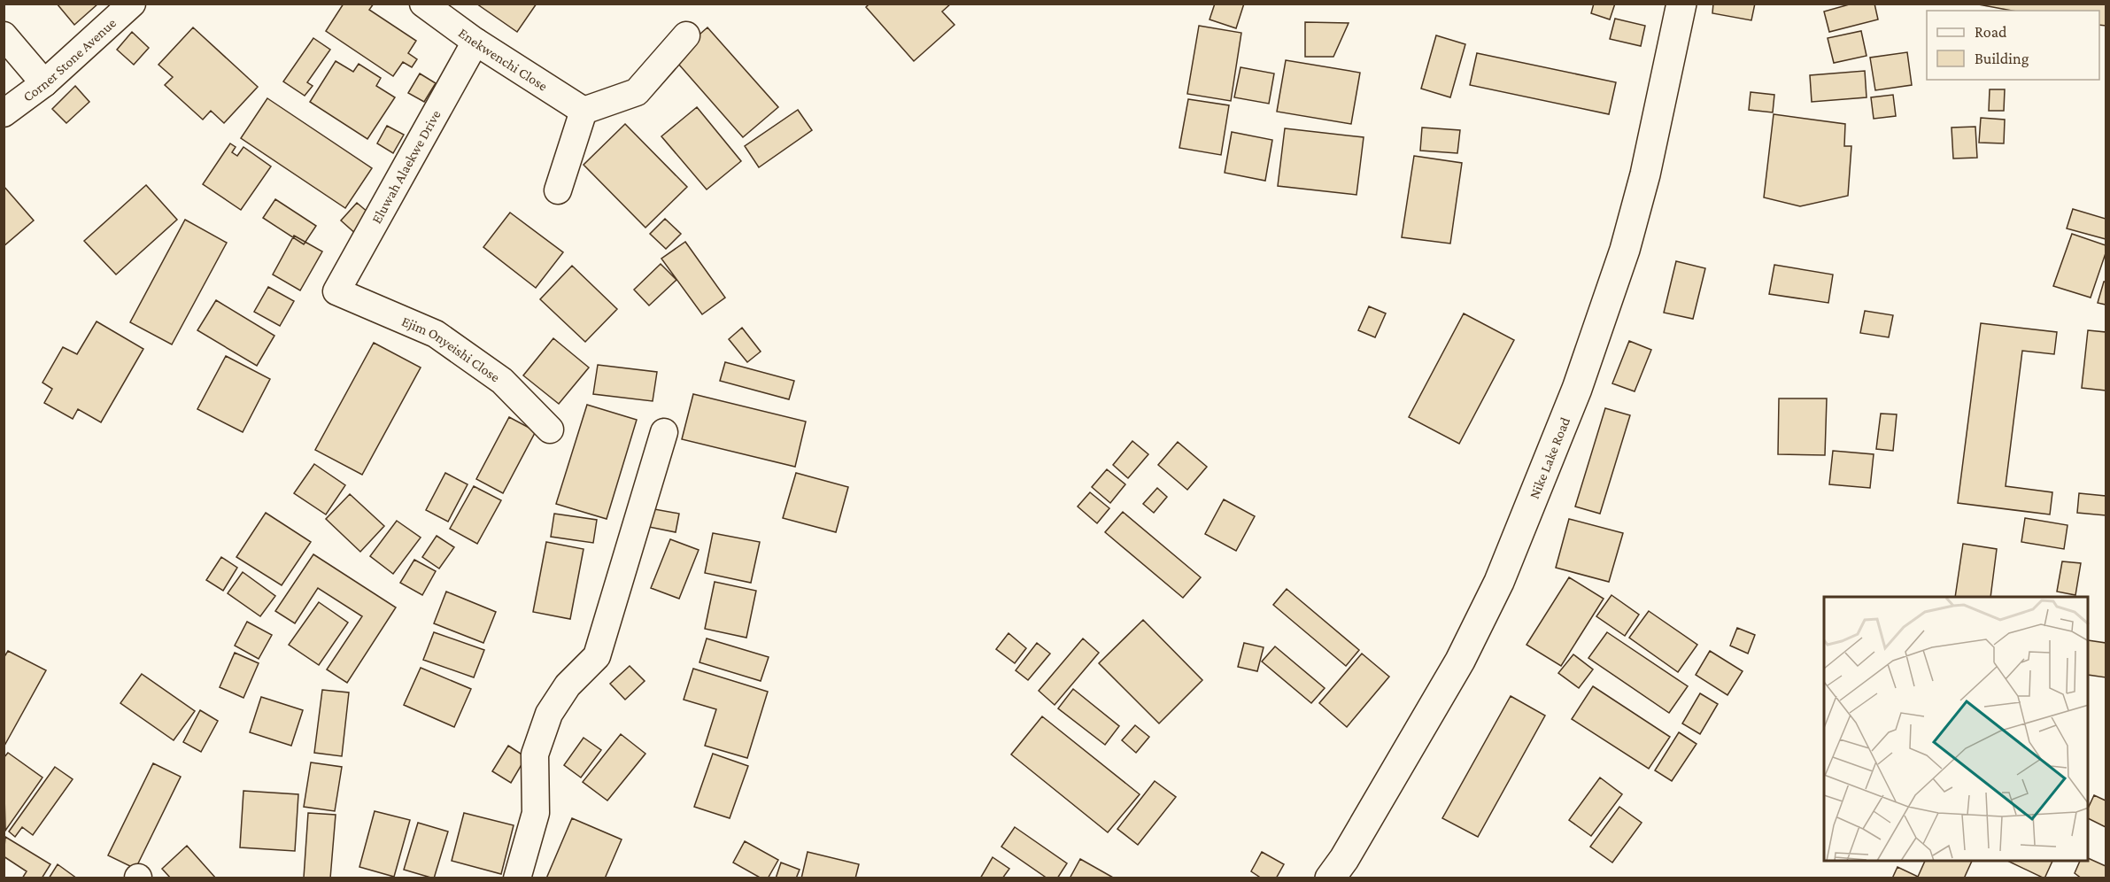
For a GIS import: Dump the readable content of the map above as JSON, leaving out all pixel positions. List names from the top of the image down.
{
  "streets": {
    "main road": ["Nike Lake Road"],
    "street": [
      "Enekwenchi Close",
      "Corner Stone Avenue",
      "Eluwah Alaekwe Drive",
      "Ejim Onyeishi Close"
    ]
  },
  "crossings": [
    ["Enekwenchi Close", "Eluwah Alaekwe Drive"],
    ["Eluwah Alaekwe Drive", "Ejim Onyeishi Close"]
  ],
  "legend": ["Road", "Building"]
}
